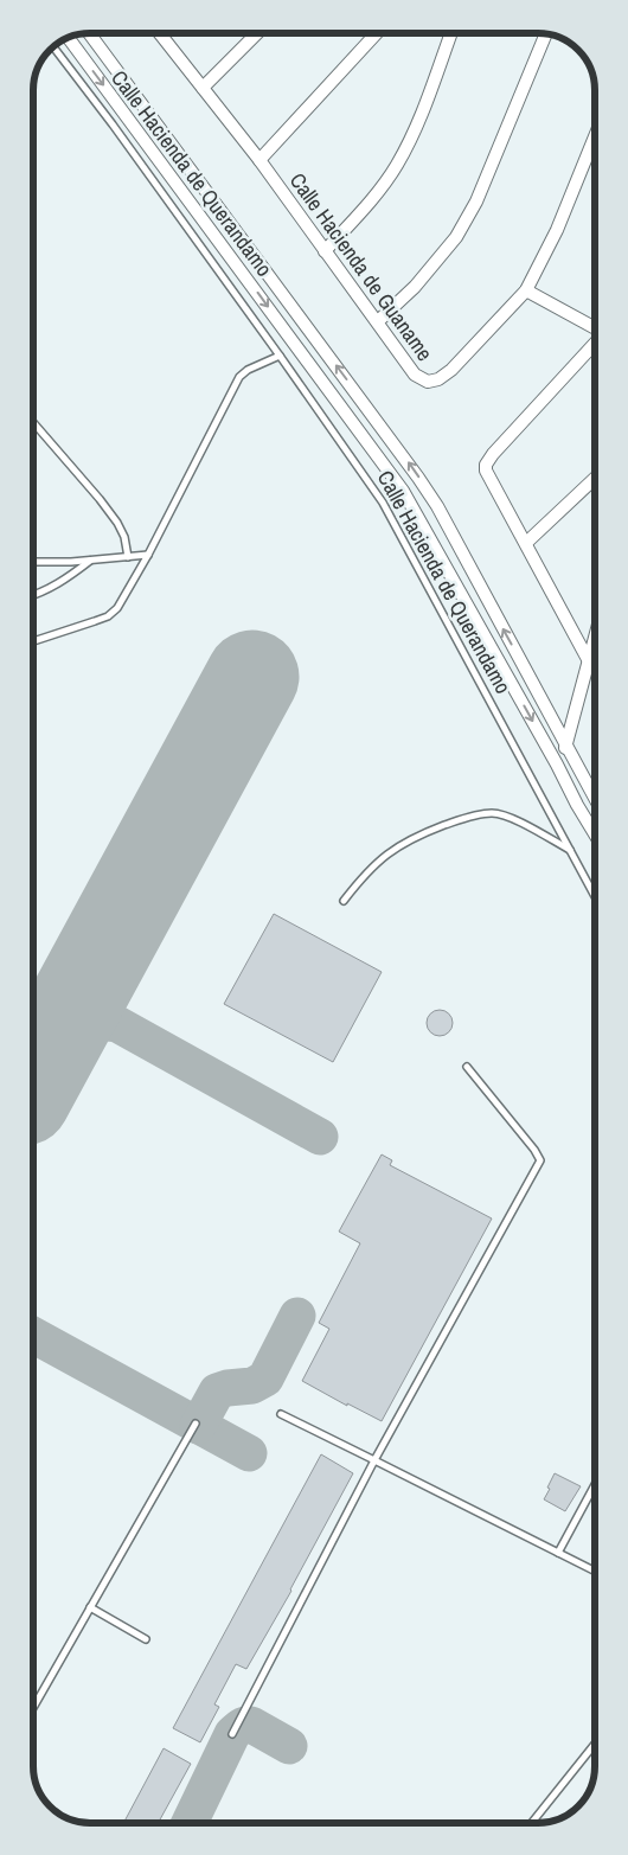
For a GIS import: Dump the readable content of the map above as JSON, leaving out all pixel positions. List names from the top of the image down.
{
  "streets": {
    "street": ["Calle Hacienda de Querandamo", "Calle Hacienda de Guaname"]
  }
}
